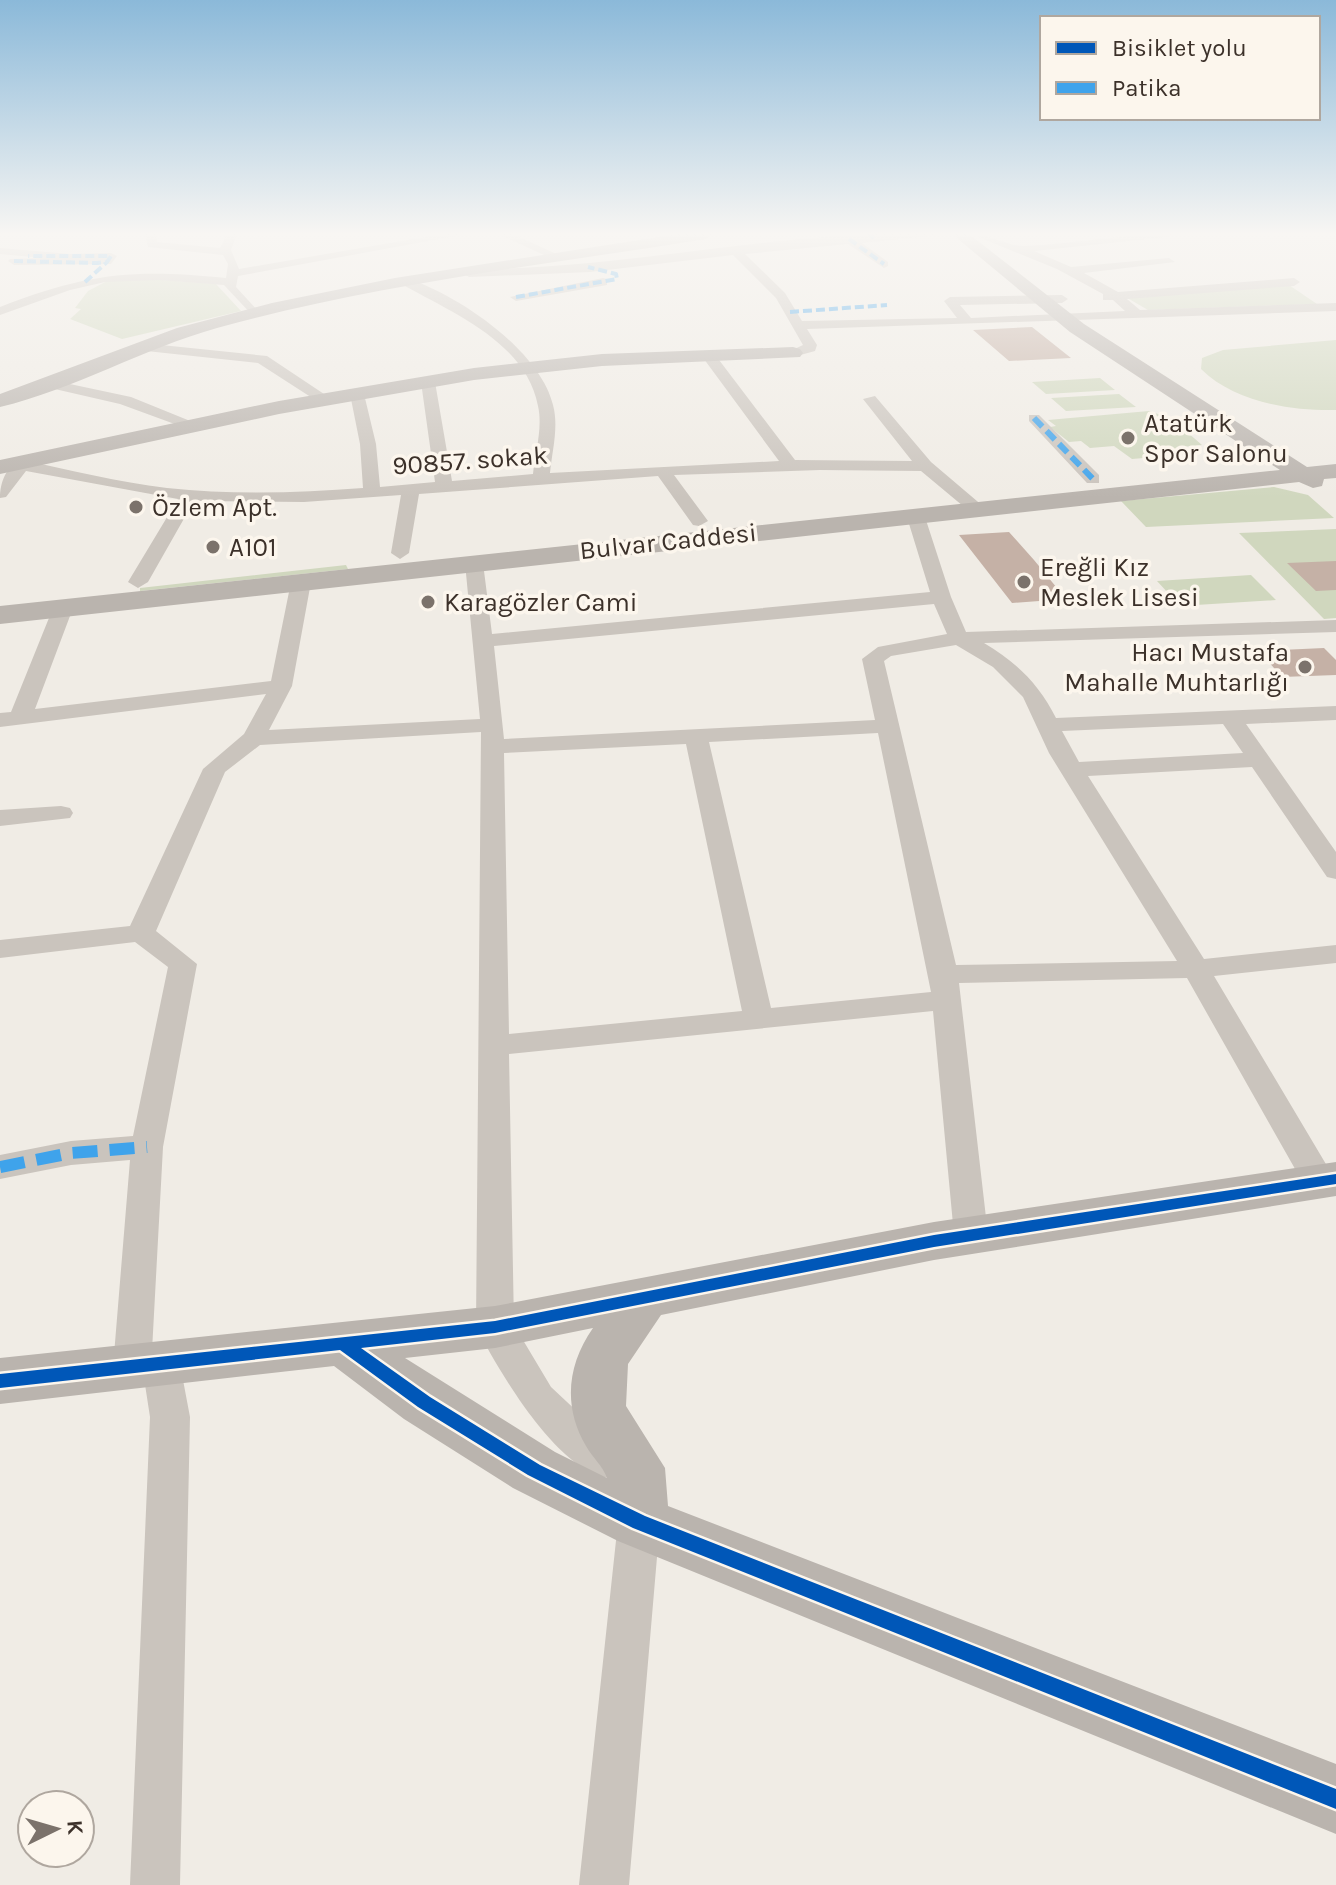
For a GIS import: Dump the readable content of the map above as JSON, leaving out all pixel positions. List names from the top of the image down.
{
  "streets": {
    "main road": ["Bulvar Caddesi"],
    "street": ["90857. sokak"]
  },
  "places": [
    "Atatürk Spor Salonu",
    "Özlem Apt.",
    "A101",
    "Ereğli Kız Meslek Lisesi",
    "Karagözler Cami",
    "Hacı Mustafa Mahalle Muhtarlığı"
  ],
  "legend": ["Bisiklet yolu", "Patika"],
  "north": "right"
}
